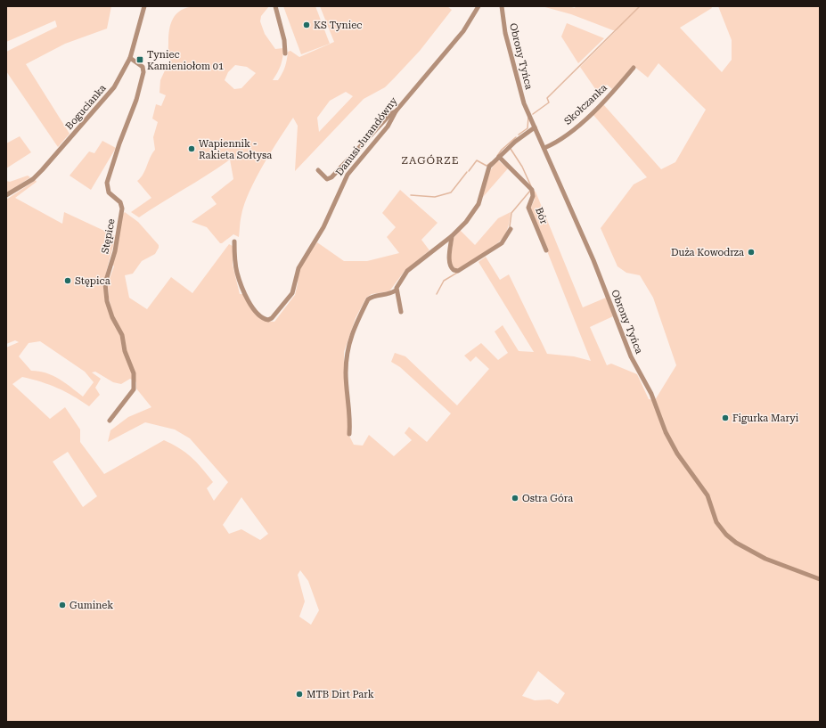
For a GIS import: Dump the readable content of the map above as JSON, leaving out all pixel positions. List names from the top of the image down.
{
  "streets": {
    "street": [
      "Obrony Tyńca",
      "Skołczanka",
      "Bogucianka",
      "Danusi Jurandówny",
      "Bór",
      "Stępice"
    ]
  },
  "crossings": [
    ["Obrony Tyńca", "Skołczanka"],
    ["Bogucianka", "Stępice"]
  ],
  "districts": ["ZAGÓRZE"],
  "places": {
    "other": [
      "KS Tyniec",
      "Wapiennik - Rakieta Sołtysa",
      "Duża Kowodrza",
      "Stępica",
      "Figurka Maryi",
      "Ostra Góra",
      "Guminek",
      "MTB Dirt Park"
    ],
    "transit": ["Tyniec Kamieniołom 01"]
  }
}
